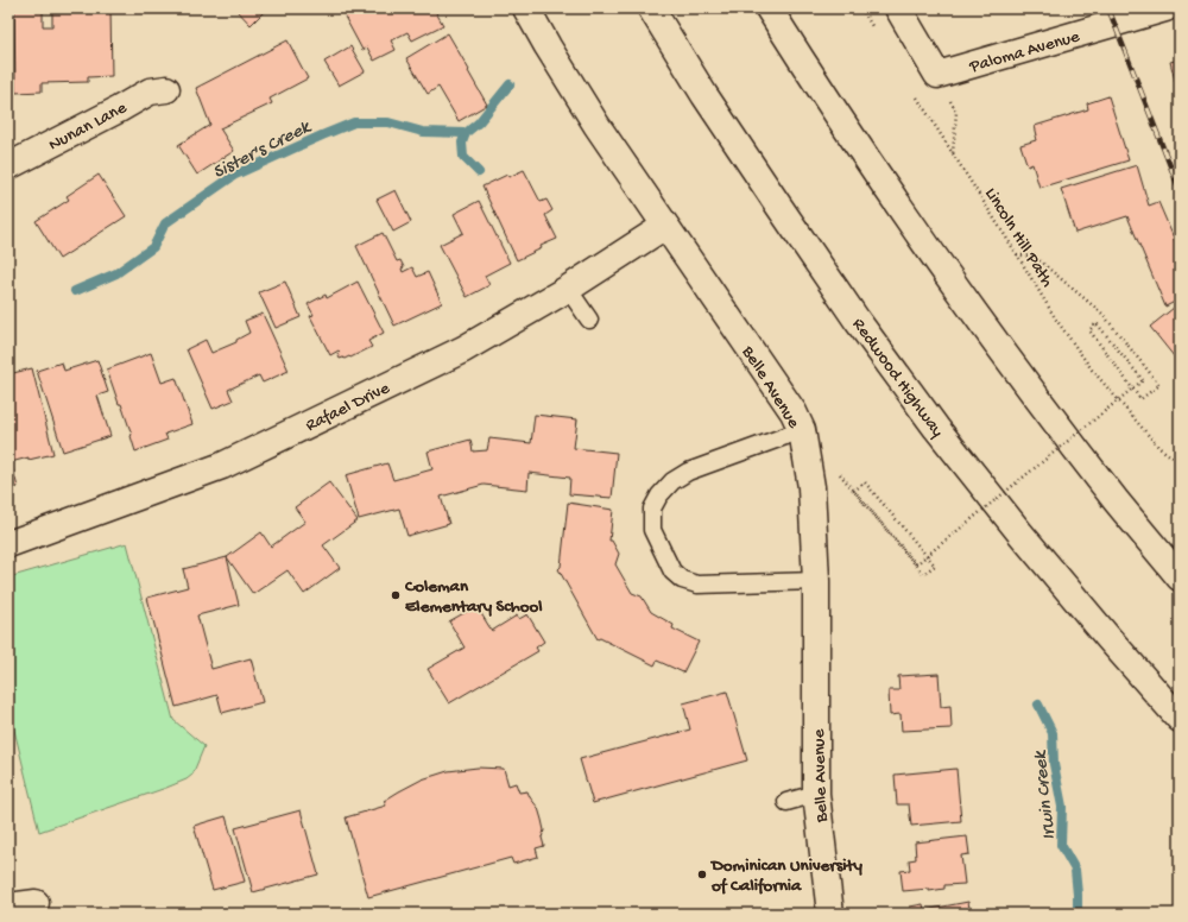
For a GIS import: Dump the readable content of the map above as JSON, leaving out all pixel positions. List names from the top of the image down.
{
  "streets": {
    "main road": [
      "Paloma Avenue",
      "Nunan Lane",
      "Redwood Highway",
      "Belle Avenue",
      "Rafael Drive"
    ],
    "path": ["Lincoln Hill Path"]
  },
  "crossings": [
    ["Belle Avenue", "Rafael Drive"]
  ],
  "water": ["Sister's Creek", "Irwin Creek"],
  "places": ["Coleman Elementary School", "Dominican University of California"]
}
